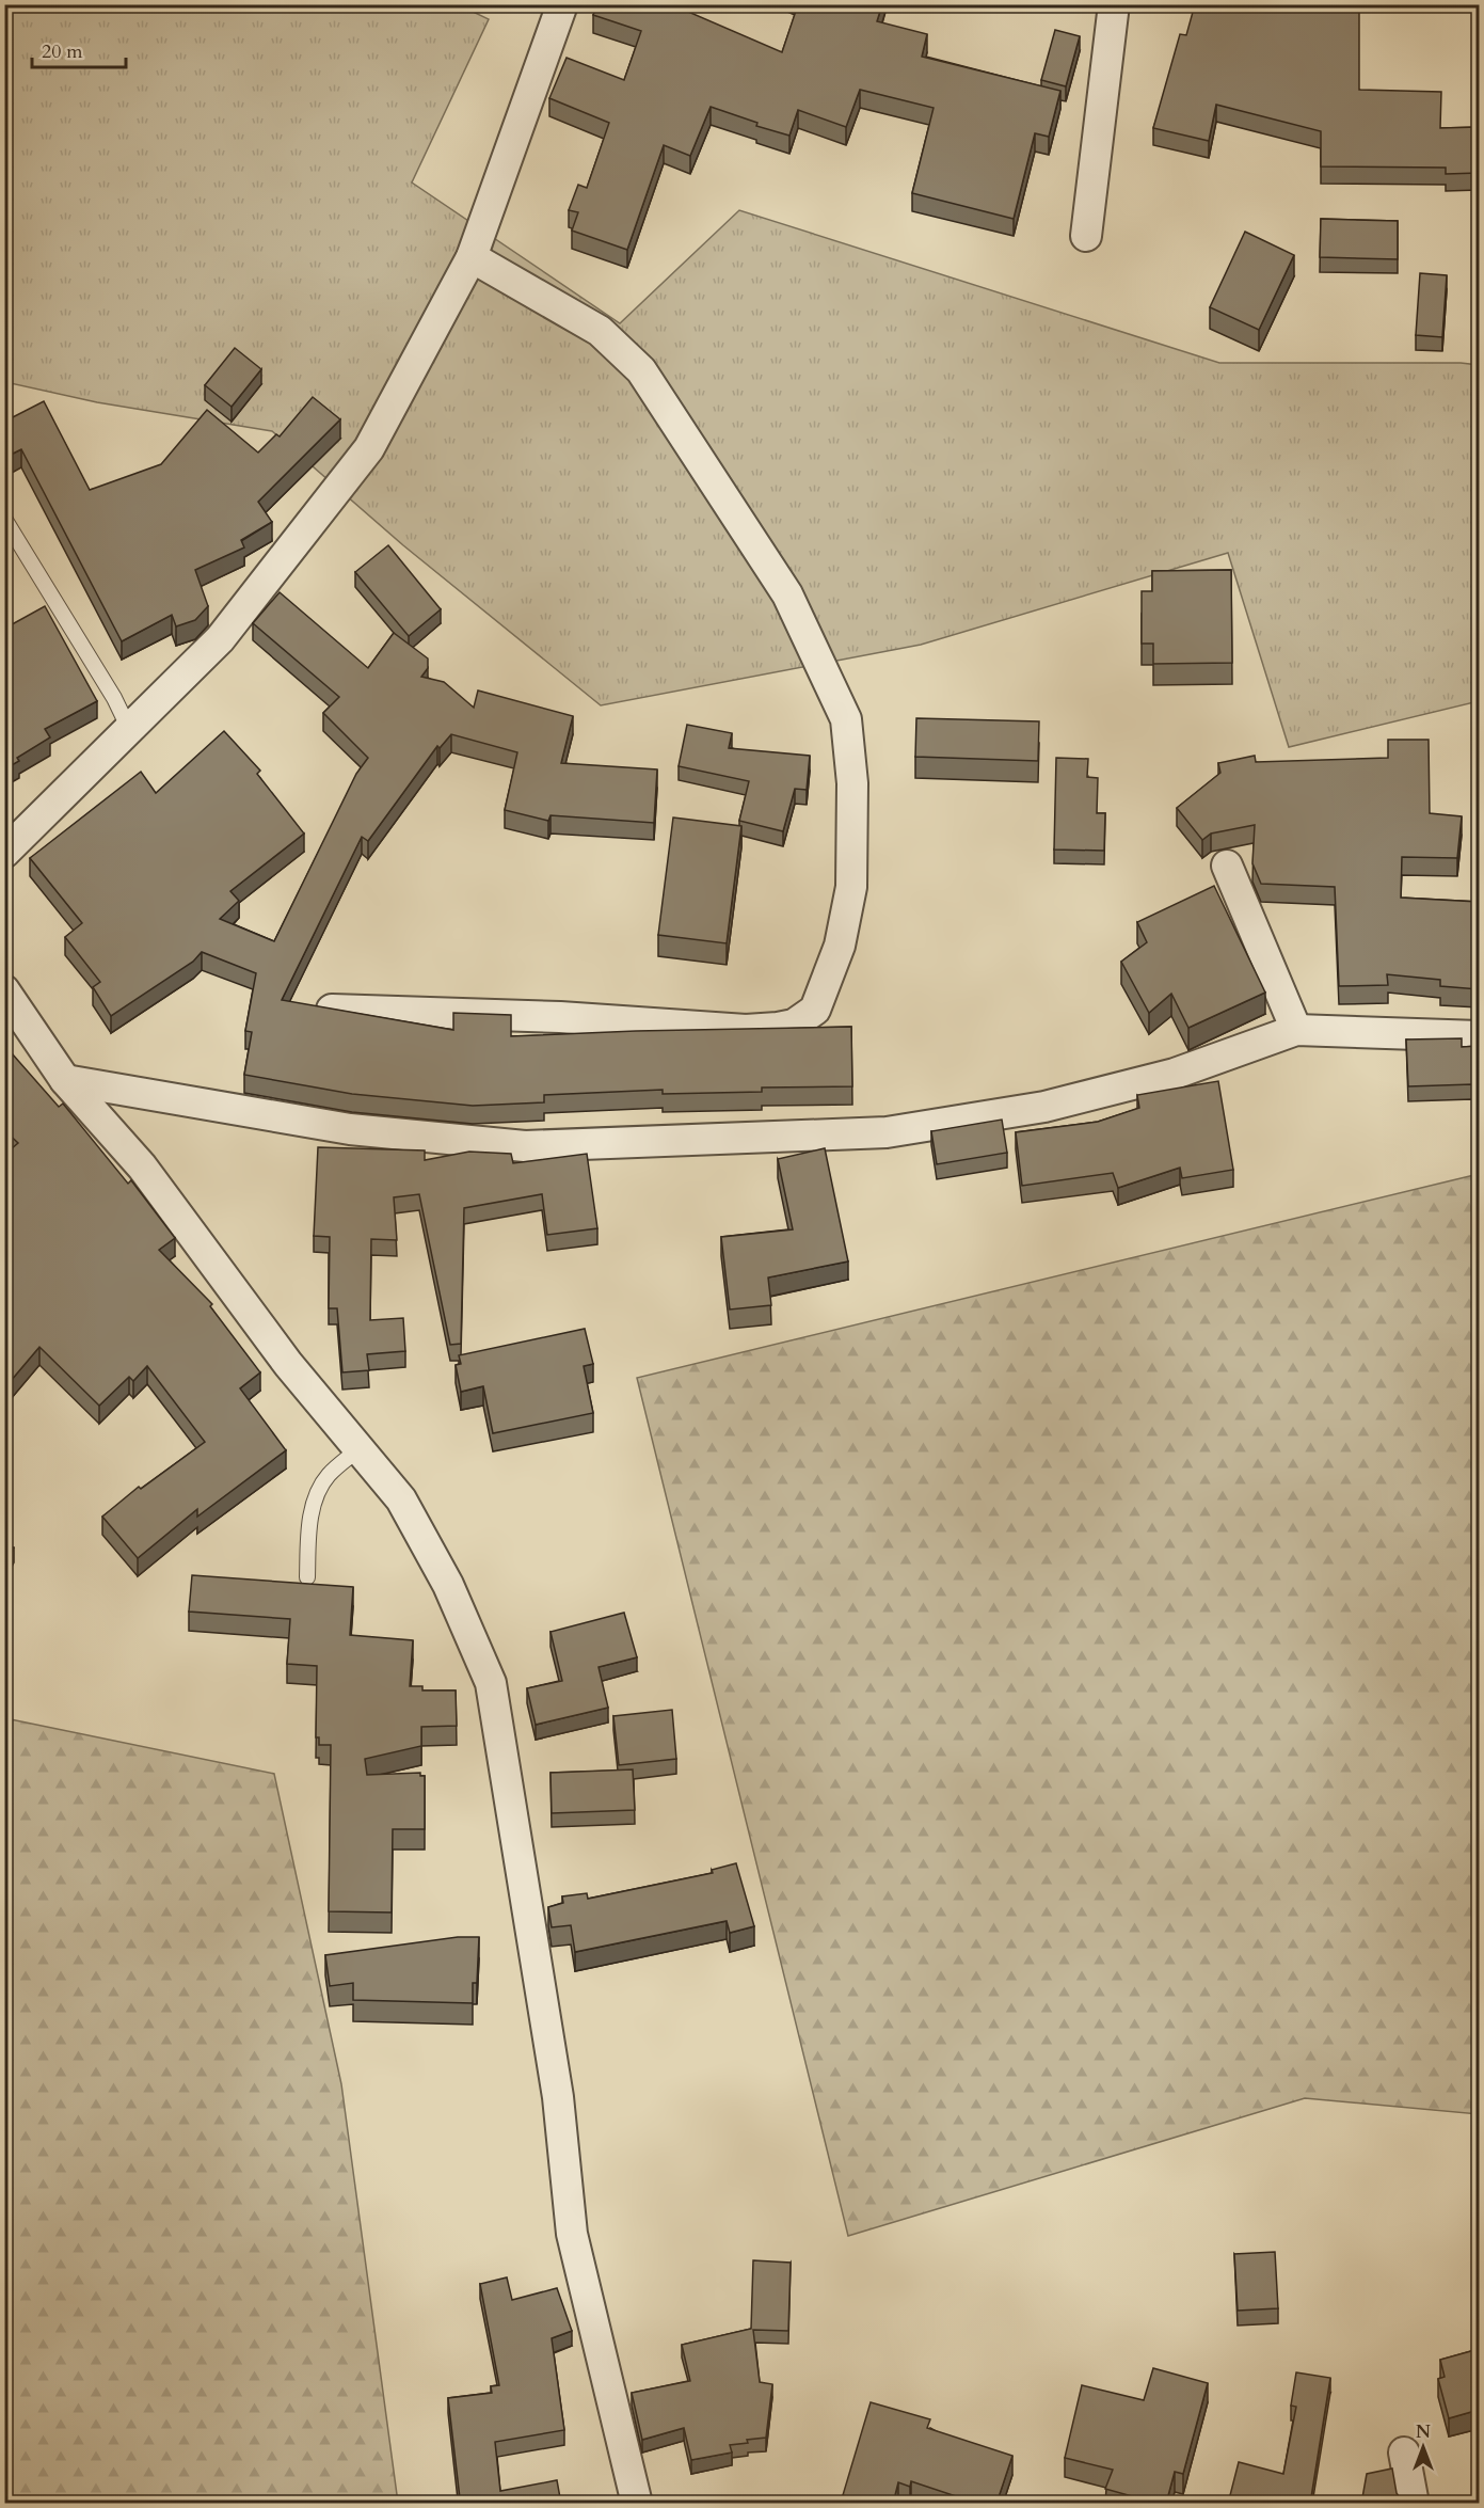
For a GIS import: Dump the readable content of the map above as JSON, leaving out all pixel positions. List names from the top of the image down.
{
  "scale_bar": "20 m",
  "north": "top"
}
